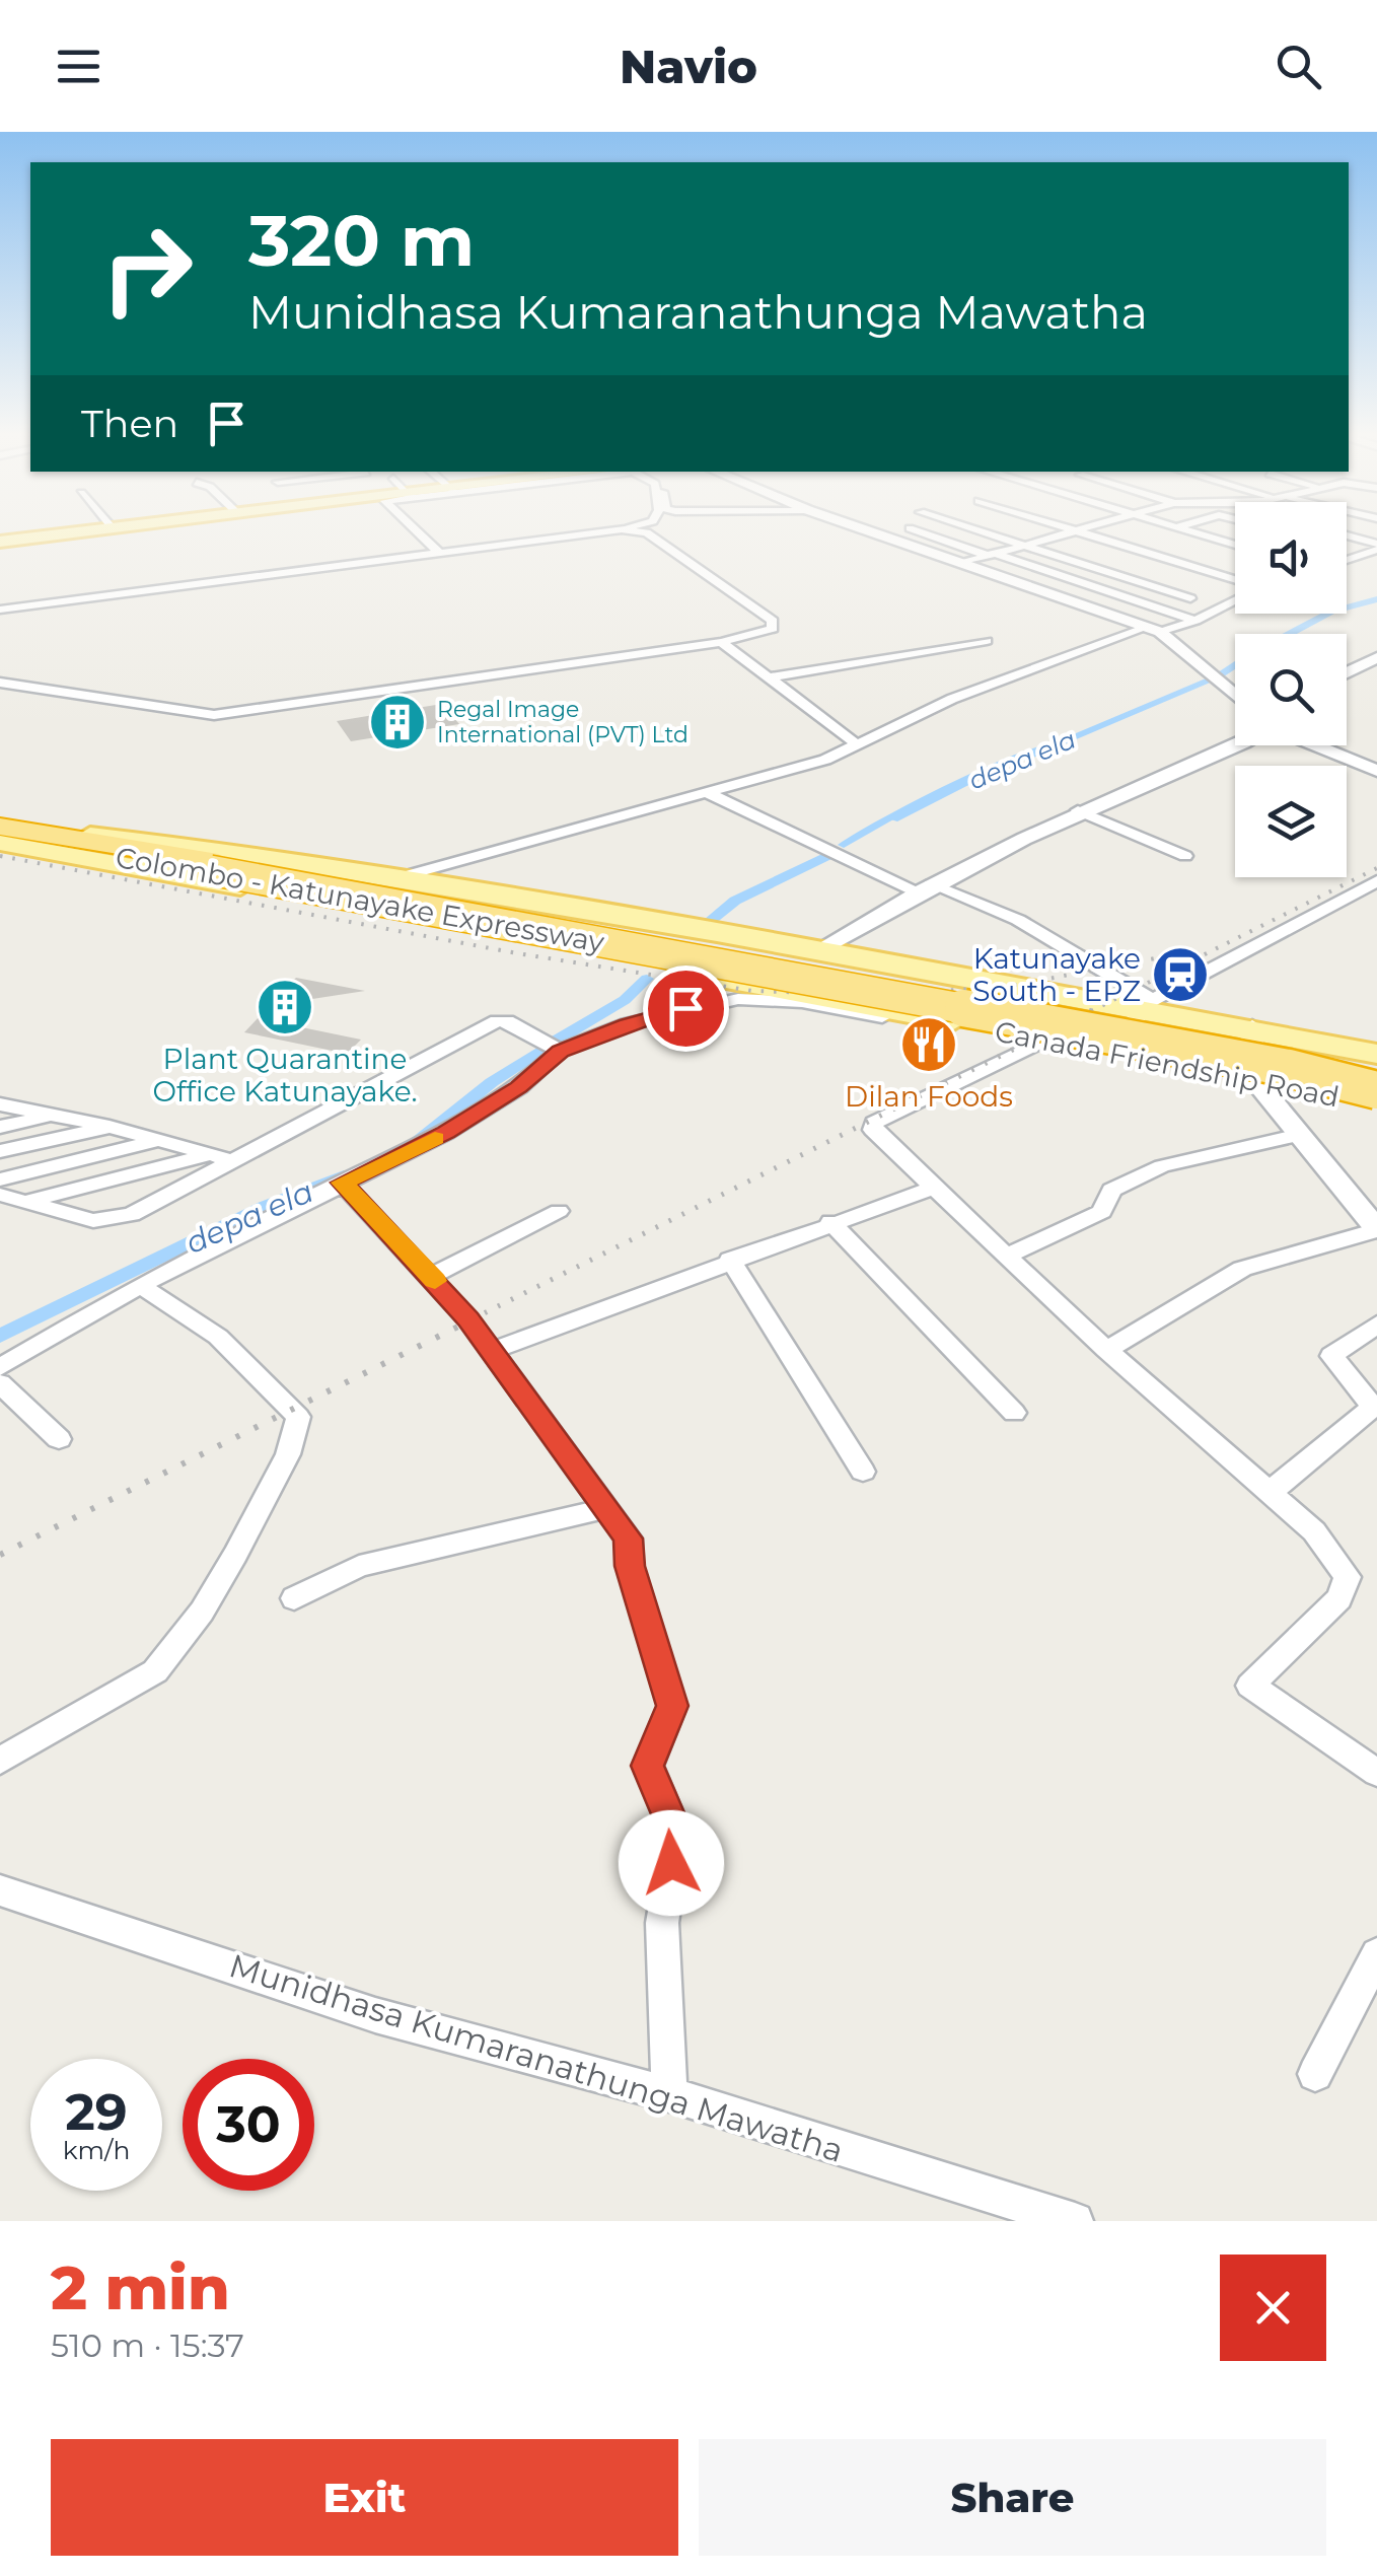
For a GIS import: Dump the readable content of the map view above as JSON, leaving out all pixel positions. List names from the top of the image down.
{
  "streets": {
    "highway": ["Colombo - Katunayake Expressway"],
    "main road": ["Canada Friendship Road"],
    "street": ["Munidhasa Kumaranathunga Mawatha"]
  },
  "crossings": [
    ["Colombo - Katunayake Expressway", "Canada Friendship Road"]
  ],
  "water": ["depa ela"],
  "places": {
    "building": ["Regal Image International (PVT) Ltd", "Plant Quarantine Office Katunayake."],
    "station": ["Katunayake South - EPZ"],
    "restaurant": ["Dilan Foods"]
  },
  "page": {
    "header": "Navio",
    "turn": ["320 m", "Munidhasa Kumaranathunga Mawatha"],
    "then": "Then",
    "speed": "29 km/h",
    "limit": "30",
    "heading": ["2 min", "510 m · 15:37"],
    "buttons": ["Exit", "Share"]
  }
}
